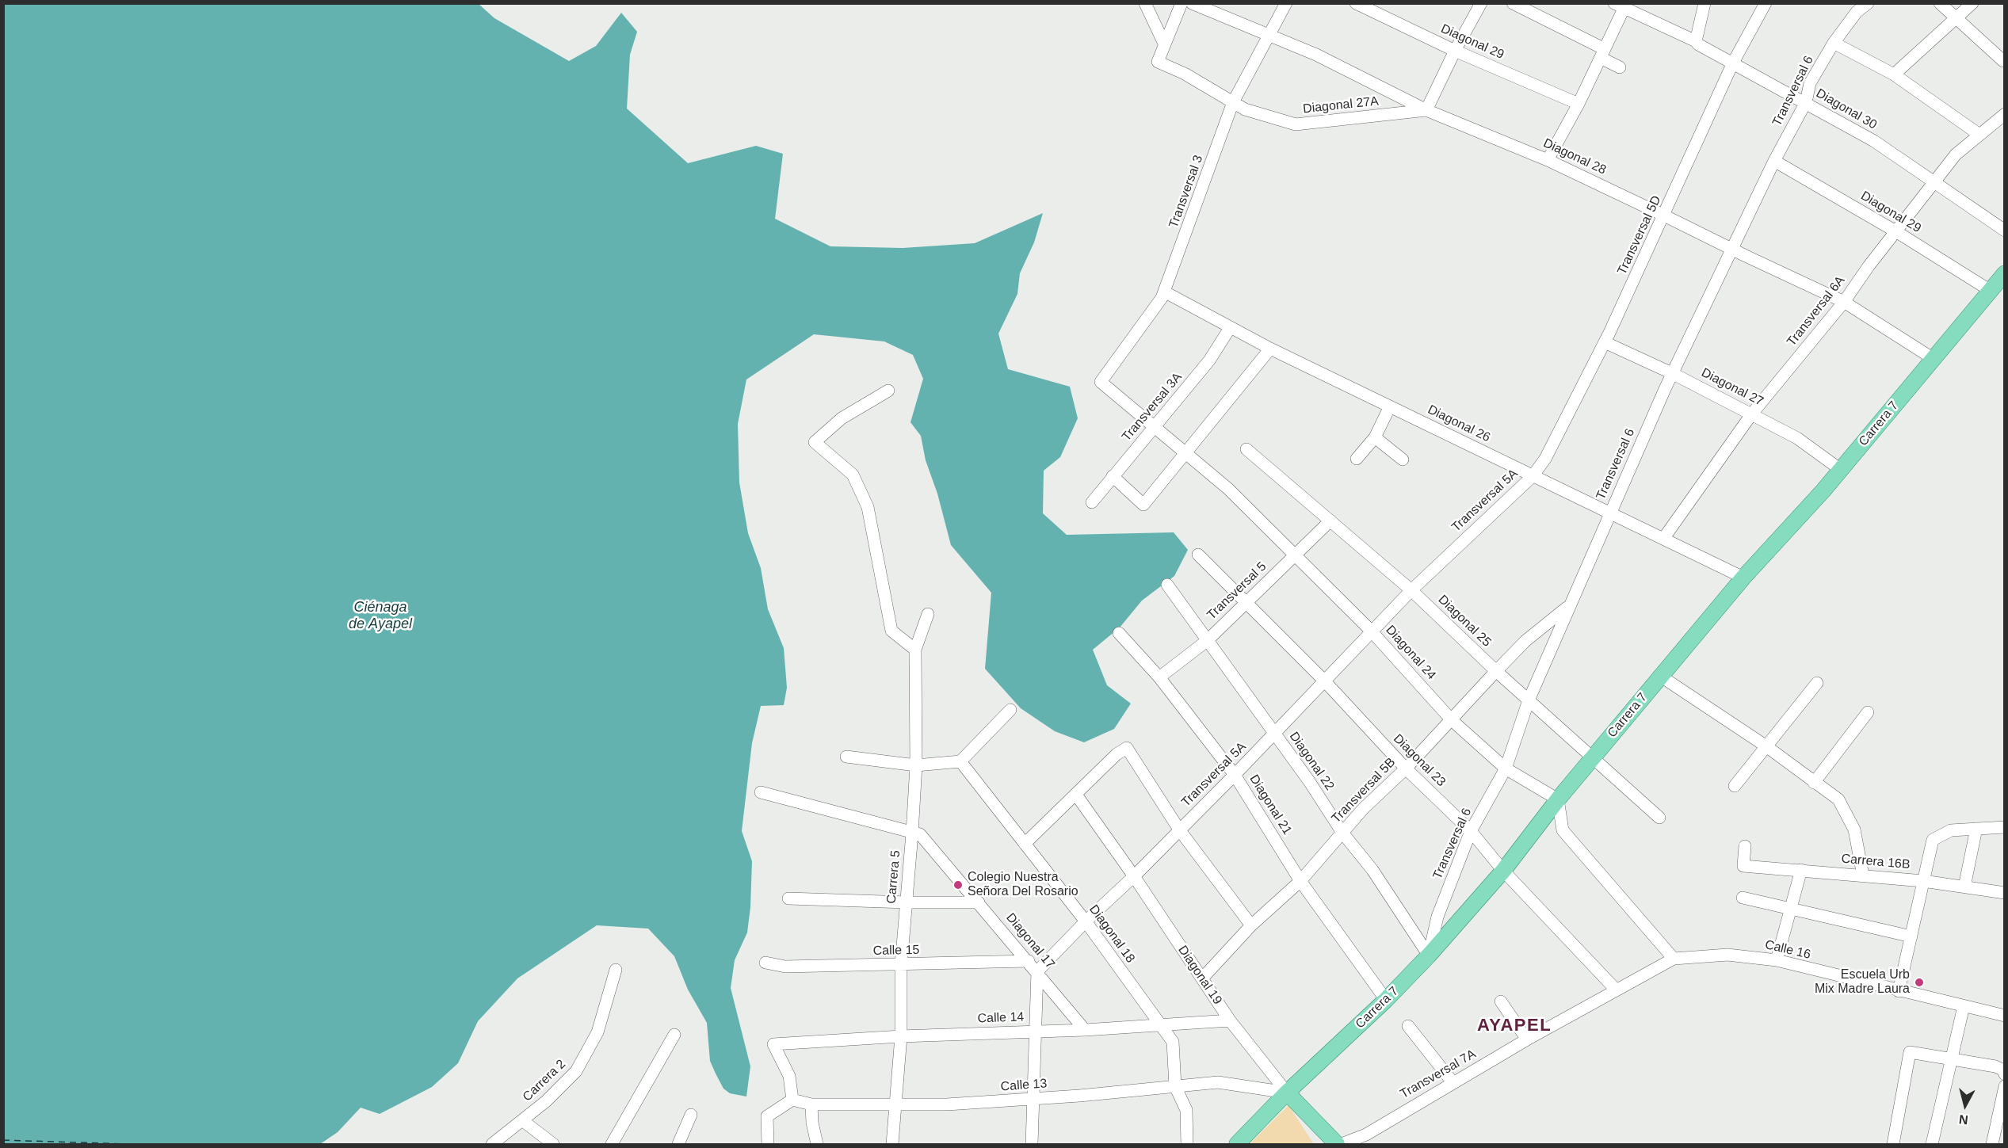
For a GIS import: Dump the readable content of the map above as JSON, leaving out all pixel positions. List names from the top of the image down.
{
  "streets": {
    "main road": ["Carrera 7", "Diagonal 19"],
    "street": [
      "Diagonal 29",
      "Transversal 6",
      "Diagonal 27A",
      "Diagonal 30",
      "Diagonal 28",
      "Transversal 3",
      "Transversal 5D",
      "Transversal 6A",
      "Diagonal 27",
      "Transversal 3A",
      "Diagonal 26",
      "Transversal 5A",
      "Transversal 5",
      "Diagonal 25",
      "Diagonal 24",
      "Diagonal 23",
      "Diagonal 22",
      "Transversal 5B",
      "Diagonal 21",
      "Carrera 16B",
      "Carrera 5",
      "Diagonal 18",
      "Diagonal 17",
      "Calle 16",
      "Calle 15",
      "Calle 14",
      "Transversal 7A",
      "Carrera 2",
      "Calle 13"
    ]
  },
  "crossings": [
    ["Diagonal 29", "Transversal 6"],
    ["Diagonal 29", "Transversal 6A"],
    ["Diagonal 29", "Carrera 7"],
    ["Transversal 6", "Diagonal 30"],
    ["Transversal 6", "Diagonal 28"],
    ["Transversal 6", "Diagonal 27"],
    ["Transversal 6", "Diagonal 26"],
    ["Transversal 6", "Carrera 7"],
    ["Transversal 6", "Diagonal 25"],
    ["Transversal 6", "Diagonal 24"],
    ["Transversal 6", "Diagonal 23"],
    ["Transversal 6", "Diagonal 22"],
    ["Transversal 6", "Transversal 5B"],
    ["Diagonal 27A", "Diagonal 28"],
    ["Diagonal 27A", "Transversal 3"],
    ["Diagonal 30", "Transversal 5D"],
    ["Diagonal 30", "Transversal 6A"],
    ["Diagonal 28", "Transversal 3"],
    ["Diagonal 28", "Transversal 5D"],
    ["Diagonal 28", "Transversal 6A"],
    ["Diagonal 28", "Carrera 7"],
    ["Transversal 3", "Diagonal 26"],
    ["Transversal 3", "Diagonal 24"],
    ["Transversal 5D", "Diagonal 27"],
    ["Transversal 5D", "Diagonal 26"],
    ["Transversal 5D", "Transversal 5A"],
    ["Transversal 6A", "Diagonal 27"],
    ["Transversal 6A", "Diagonal 26"],
    ["Diagonal 27", "Carrera 7"],
    ["Transversal 3A", "Diagonal 26"],
    ["Transversal 3A", "Diagonal 24"],
    ["Diagonal 26", "Carrera 7"],
    ["Diagonal 26", "Transversal 5A"],
    ["Carrera 7", "Diagonal 25"],
    ["Carrera 7", "Diagonal 24"],
    ["Carrera 7", "Diagonal 23"],
    ["Carrera 7", "Diagonal 22"],
    ["Carrera 7", "Diagonal 21"],
    ["Carrera 7", "Diagonal 19"],
    ["Carrera 7", "Calle 13"],
    ["Transversal 5A", "Diagonal 25"],
    ["Transversal 5A", "Diagonal 24"],
    ["Transversal 5A", "Diagonal 23"],
    ["Transversal 5A", "Diagonal 22"],
    ["Transversal 5A", "Diagonal 21"],
    ["Transversal 5A", "Diagonal 18"],
    ["Transversal 5A", "Diagonal 17"],
    ["Transversal 5A", "Diagonal 19"],
    ["Transversal 5", "Diagonal 25"],
    ["Transversal 5", "Diagonal 24"],
    ["Transversal 5", "Diagonal 23"],
    ["Transversal 5", "Diagonal 22"],
    ["Transversal 5", "Diagonal 21"],
    ["Diagonal 25", "Transversal 5B"],
    ["Diagonal 24", "Transversal 5B"],
    ["Diagonal 23", "Transversal 5B"],
    ["Diagonal 23", "Transversal 7A"],
    ["Diagonal 22", "Transversal 5B"],
    ["Transversal 5B", "Diagonal 21"],
    ["Transversal 5B", "Diagonal 19"],
    ["Carrera 5", "Diagonal 17"],
    ["Carrera 5", "Calle 15"],
    ["Carrera 5", "Calle 14"],
    ["Carrera 5", "Calle 13"],
    ["Diagonal 18", "Calle 14"],
    ["Diagonal 18", "Calle 13"],
    ["Diagonal 17", "Calle 15"],
    ["Diagonal 17", "Calle 14"],
    ["Calle 16", "Transversal 7A"],
    ["Diagonal 19", "Calle 14"],
    ["Diagonal 19", "Calle 13"],
    ["Calle 14", "Calle 13"]
  ],
  "districts": ["AYAPEL"],
  "water": ["Ciénaga de Ayapel"],
  "places": ["Colegio Nuestra Señora Del Rosario", "Escuela Urb Mix Madre Laura"],
  "north": "bottom"
}
